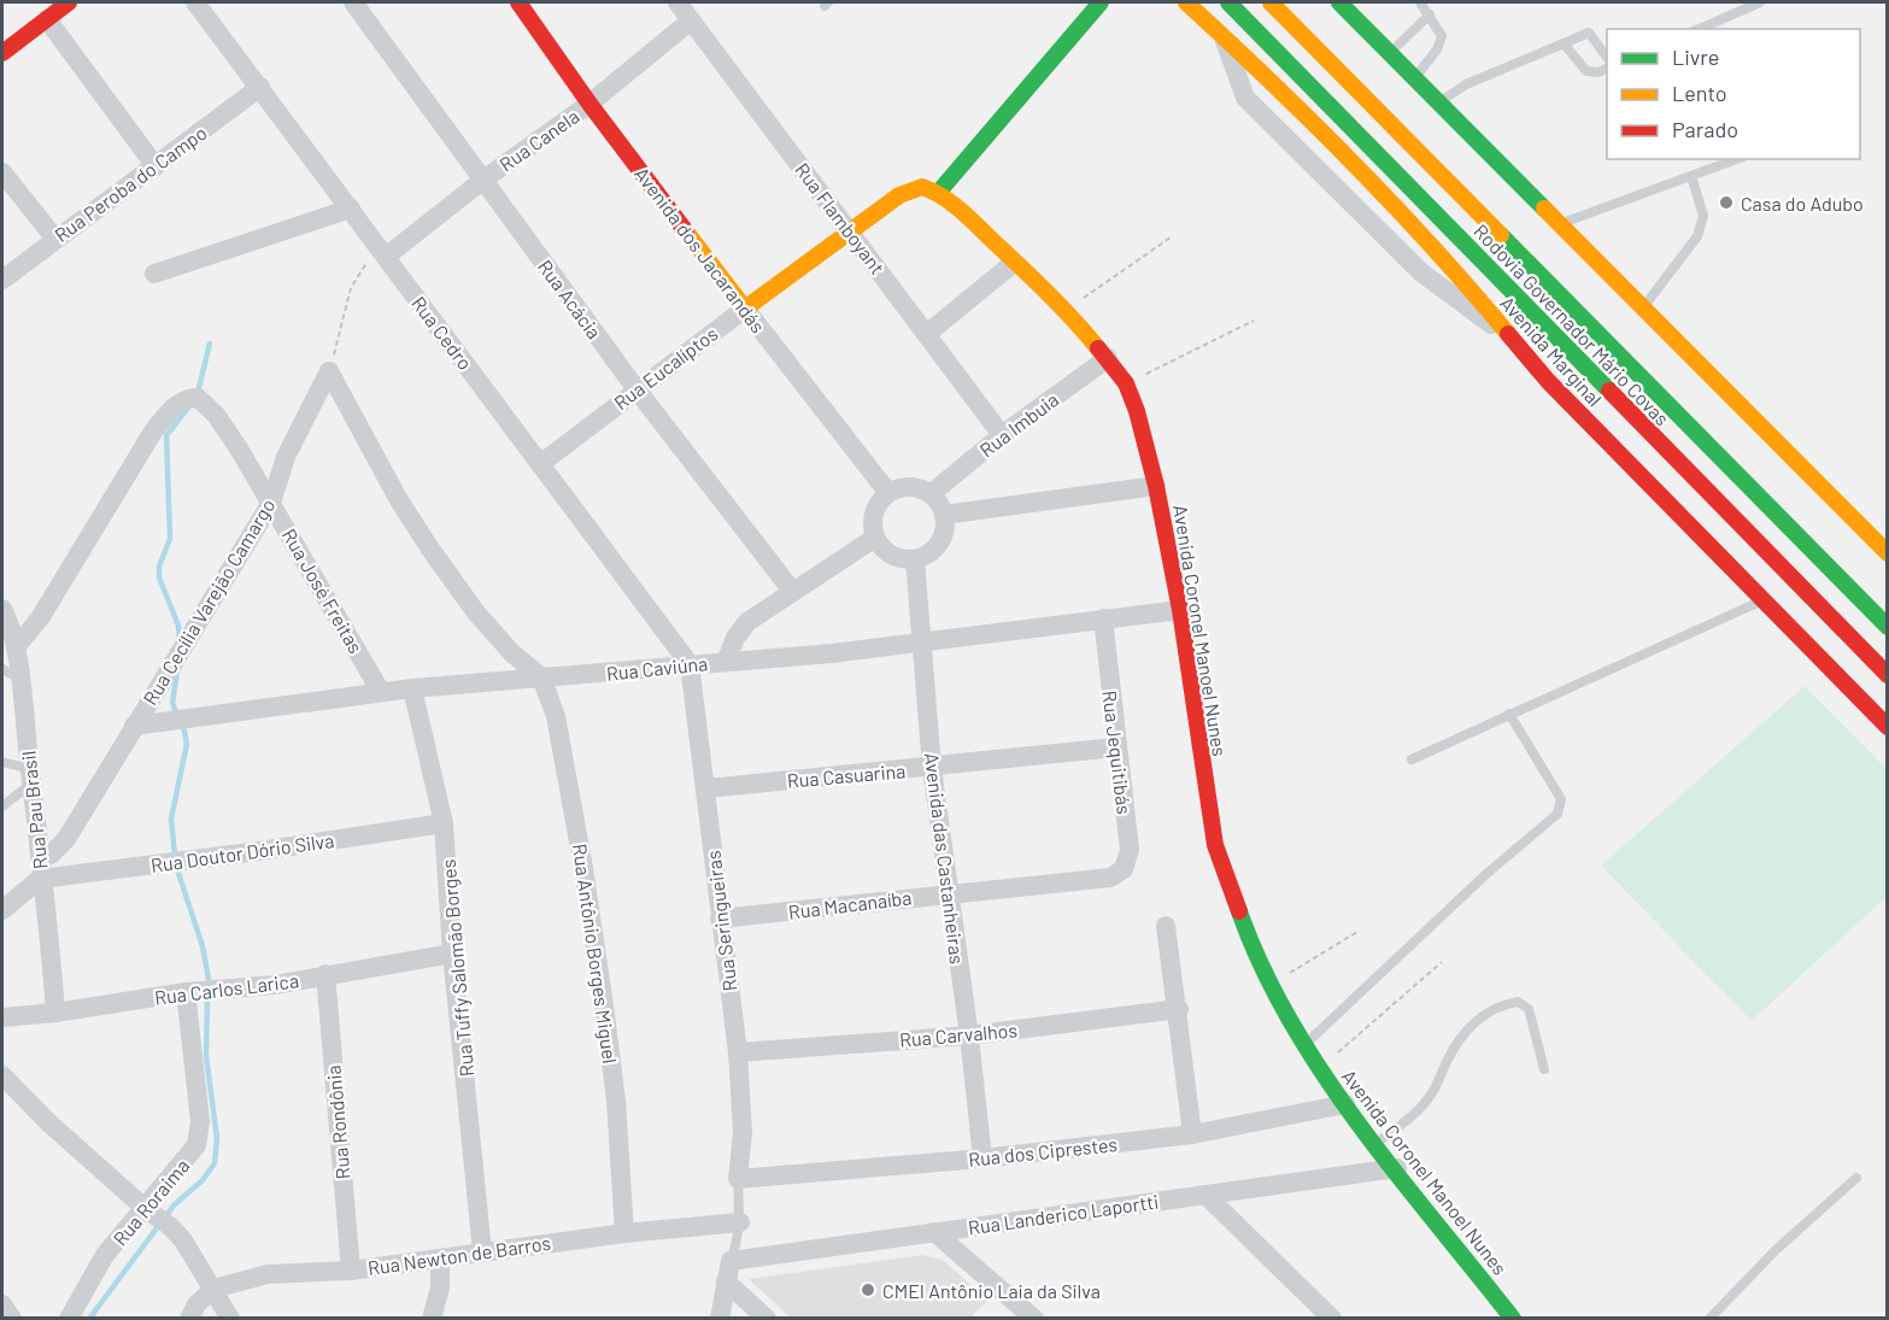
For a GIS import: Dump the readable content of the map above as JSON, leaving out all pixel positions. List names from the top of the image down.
{
  "streets": {
    "street": [
      "Rua Canela",
      "Rua Peroba do Campo",
      "Rua Flamboyant",
      "Avenida dos Jacarandás",
      "Rua Acácia",
      "Rodovia Governador Mário Covas",
      "Rua Cedro",
      "Avenida Marginal",
      "Rua Eucalíptos",
      "Rua Imbuia",
      "Rua José Freitas",
      "Rua Cecília Varejão Camargo",
      "Avenida Coronel Manoel Nunes",
      "Rua Caviúna",
      "Rua Jequitibás",
      "Rua Casuarina",
      "Rua Pau Brasil",
      "Rua Doutor Dório Silva",
      "Avenida das Castanheiras",
      "Rua Macanaíba",
      "Rua Seringueiras",
      "Rua Antônio Borges Miguel",
      "Rua Tuffy Salomão Borges",
      "Rua Carlos Larica",
      "Rua Carvalhos",
      "Rua Rondônia",
      "Rua dos Ciprestes",
      "Rua Roraima",
      "Rua Landerico Laportti",
      "Rua Newton de Barros"
    ]
  },
  "crossings": [
    ["Rua Canela", "Rua Flamboyant"],
    ["Rua Canela", "Avenida dos Jacarandás"],
    ["Rua Canela", "Rua Acácia"],
    ["Rua Canela", "Rua Cedro"],
    ["Rua Peroba do Campo", "Rua Cedro"],
    ["Rua Flamboyant", "Rua Eucalíptos"],
    ["Rua Flamboyant", "Rua Imbuia"],
    ["Avenida dos Jacarandás", "Rua Eucalíptos"],
    ["Avenida dos Jacarandás", "Rua Imbuia"],
    ["Avenida dos Jacarandás", "Avenida das Castanheiras"],
    ["Rua Acácia", "Rua Eucalíptos"],
    ["Rua Cedro", "Rua Eucalíptos"],
    ["Rua Cedro", "Rua Caviúna"],
    ["Rua Cedro", "Rua Seringueiras"],
    ["Rua Eucalíptos", "Avenida Coronel Manoel Nunes"],
    ["Rua Imbuia", "Avenida Coronel Manoel Nunes"],
    ["Rua Imbuia", "Avenida das Castanheiras"],
    ["Rua José Freitas", "Rua Cecília Varejão Camargo"],
    ["Rua José Freitas", "Rua Caviúna"],
    ["Rua José Freitas", "Rua Pau Brasil"],
    ["Rua Cecília Varejão Camargo", "Rua Caviúna"],
    ["Rua Cecília Varejão Camargo", "Rua Pau Brasil"],
    ["Rua Cecília Varejão Camargo", "Rua Doutor Dório Silva"],
    ["Avenida Coronel Manoel Nunes", "Rua Caviúna"],
    ["Avenida Coronel Manoel Nunes", "Rua dos Ciprestes"],
    ["Avenida Coronel Manoel Nunes", "Rua Landerico Laportti"],
    ["Rua Caviúna", "Rua Jequitibás"],
    ["Rua Caviúna", "Avenida das Castanheiras"],
    ["Rua Caviúna", "Rua Seringueiras"],
    ["Rua Caviúna", "Rua Antônio Borges Miguel"],
    ["Rua Caviúna", "Rua Tuffy Salomão Borges"],
    ["Rua Jequitibás", "Rua Casuarina"],
    ["Rua Jequitibás", "Rua Macanaíba"],
    ["Rua Casuarina", "Avenida das Castanheiras"],
    ["Rua Casuarina", "Rua Seringueiras"],
    ["Rua Pau Brasil", "Rua Doutor Dório Silva"],
    ["Rua Pau Brasil", "Rua Carlos Larica"],
    ["Rua Doutor Dório Silva", "Rua Tuffy Salomão Borges"],
    ["Avenida das Castanheiras", "Rua Macanaíba"],
    ["Avenida das Castanheiras", "Rua Carvalhos"],
    ["Avenida das Castanheiras", "Rua dos Ciprestes"],
    ["Rua Macanaíba", "Rua Seringueiras"],
    ["Rua Seringueiras", "Rua Carvalhos"],
    ["Rua Seringueiras", "Rua dos Ciprestes"],
    ["Rua Antônio Borges Miguel", "Rua Newton de Barros"],
    ["Rua Tuffy Salomão Borges", "Rua Carlos Larica"],
    ["Rua Tuffy Salomão Borges", "Rua Newton de Barros"],
    ["Rua Carlos Larica", "Rua Rondônia"],
    ["Rua Carlos Larica", "Rua Roraima"],
    ["Rua Rondônia", "Rua Newton de Barros"]
  ],
  "places": ["Casa do Adubo", "CMEI Antônio Laia da Silva"],
  "legend": ["Livre", "Lento", "Parado"]
}
